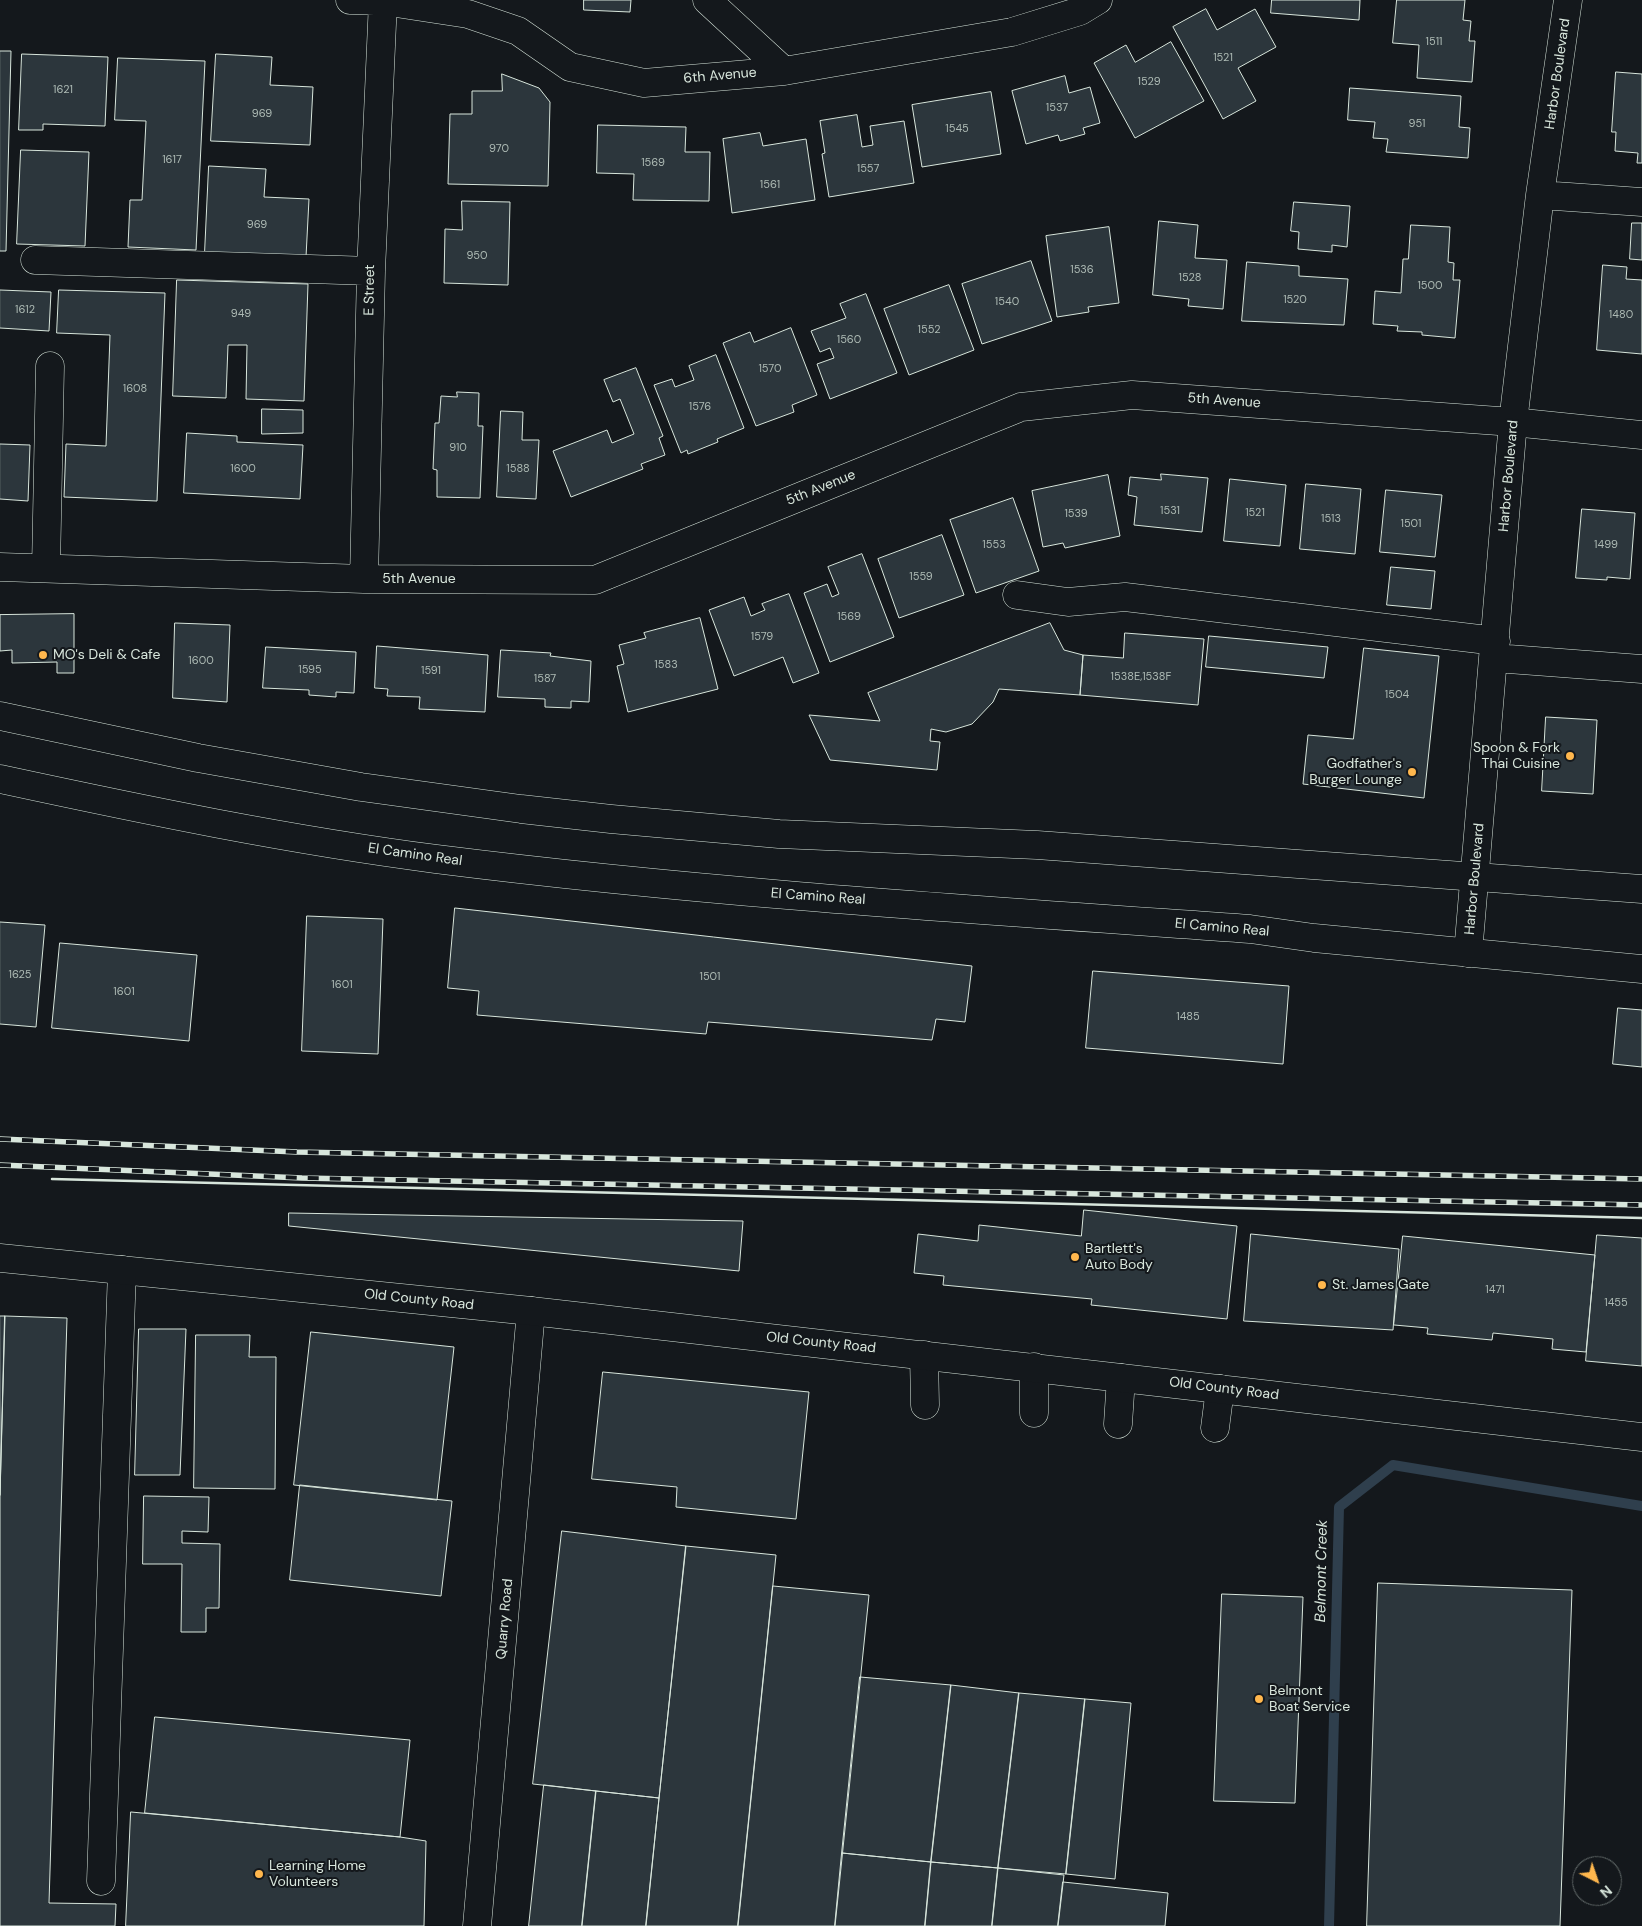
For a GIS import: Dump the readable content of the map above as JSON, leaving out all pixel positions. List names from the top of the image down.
{
  "streets": {
    "main road": [
      "Harbor Boulevard",
      "6th Avenue",
      "E Street",
      "5th Avenue",
      "El Camino Real",
      "Old County Road",
      "Quarry Road"
    ]
  },
  "crossings": [
    ["Harbor Boulevard", "5th Avenue"],
    ["Harbor Boulevard", "El Camino Real"],
    ["6th Avenue", "E Street"],
    ["E Street", "5th Avenue"],
    ["Old County Road", "Quarry Road"]
  ],
  "water": ["Belmont Creek"],
  "places": [
    "MO's Deli & Cafe",
    "Spoon & Fork Thai Cuisine",
    "Godfather's Burger Lounge",
    "Bartlett's Auto Body",
    "St. James Gate",
    "Belmont Boat Service",
    "Learning Home Volunteers"
  ],
  "house_numbers": [
    "1511",
    "1521",
    "1529",
    "1621",
    "1537",
    "969",
    "951",
    "1545",
    "970",
    "1617",
    "1569",
    "1557",
    "1561",
    "969",
    "950",
    "1536",
    "1528",
    "1500",
    "1520",
    "1540",
    "1612",
    "949",
    "1480",
    "1552",
    "1560",
    "1570",
    "1608",
    "1576",
    "910",
    "1600",
    "1588",
    "1531",
    "1521",
    "1539",
    "1513",
    "1501",
    "1553",
    "1499",
    "1559",
    "1569",
    "1579",
    "1600",
    "1583",
    "1595",
    "1591",
    "1538E,1538F",
    "1587",
    "1504",
    "1625",
    "1501",
    "1601",
    "1601",
    "1485",
    "1471",
    "1455"
  ],
  "north": "bottom right"
}
